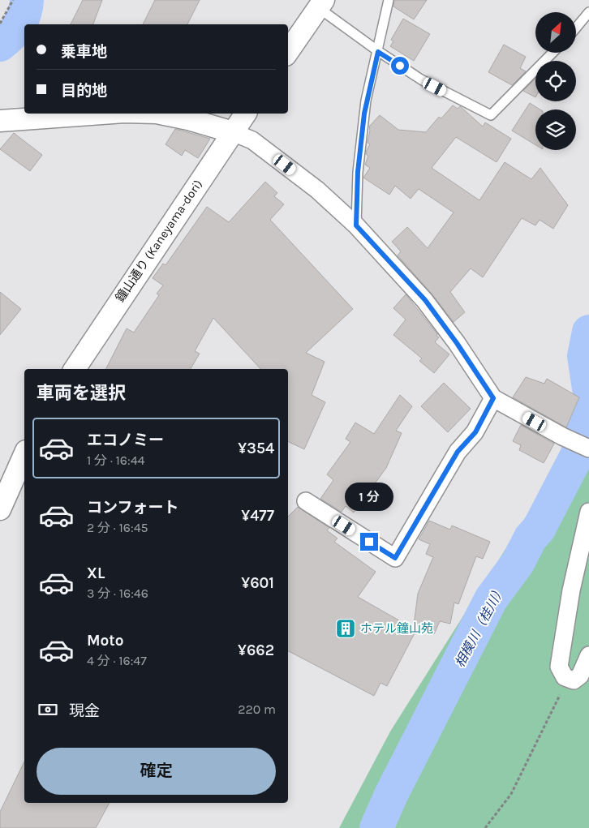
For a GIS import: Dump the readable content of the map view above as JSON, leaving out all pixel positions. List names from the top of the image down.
{
  "streets": {
    "street": ["鐘山通り (Kaneyama-dori)"]
  },
  "water": ["相模川（桂川）"],
  "places": {
    "building": ["ホテル鐘山苑"]
  },
  "north": "top right",
  "page": {
    "banner": ["乗車地", "目的地"],
    "heading": "車両を選択",
    "list": [
      {
        "name": "エコノミー",
        "note": "1 分 · 16:44",
        "value": "¥354"
      },
      {
        "name": "コンフォート",
        "note": "2 分 · 16:45",
        "value": "¥477"
      },
      {
        "name": "XL",
        "note": "3 分 · 16:46",
        "value": "¥601"
      },
      {
        "name": "Moto",
        "note": "4 分 · 16:47",
        "value": "¥662"
      }
    ],
    "bubble": "1 分",
    "pay": ["現金", "220 m"],
    "buttons": "確定"
  }
}
